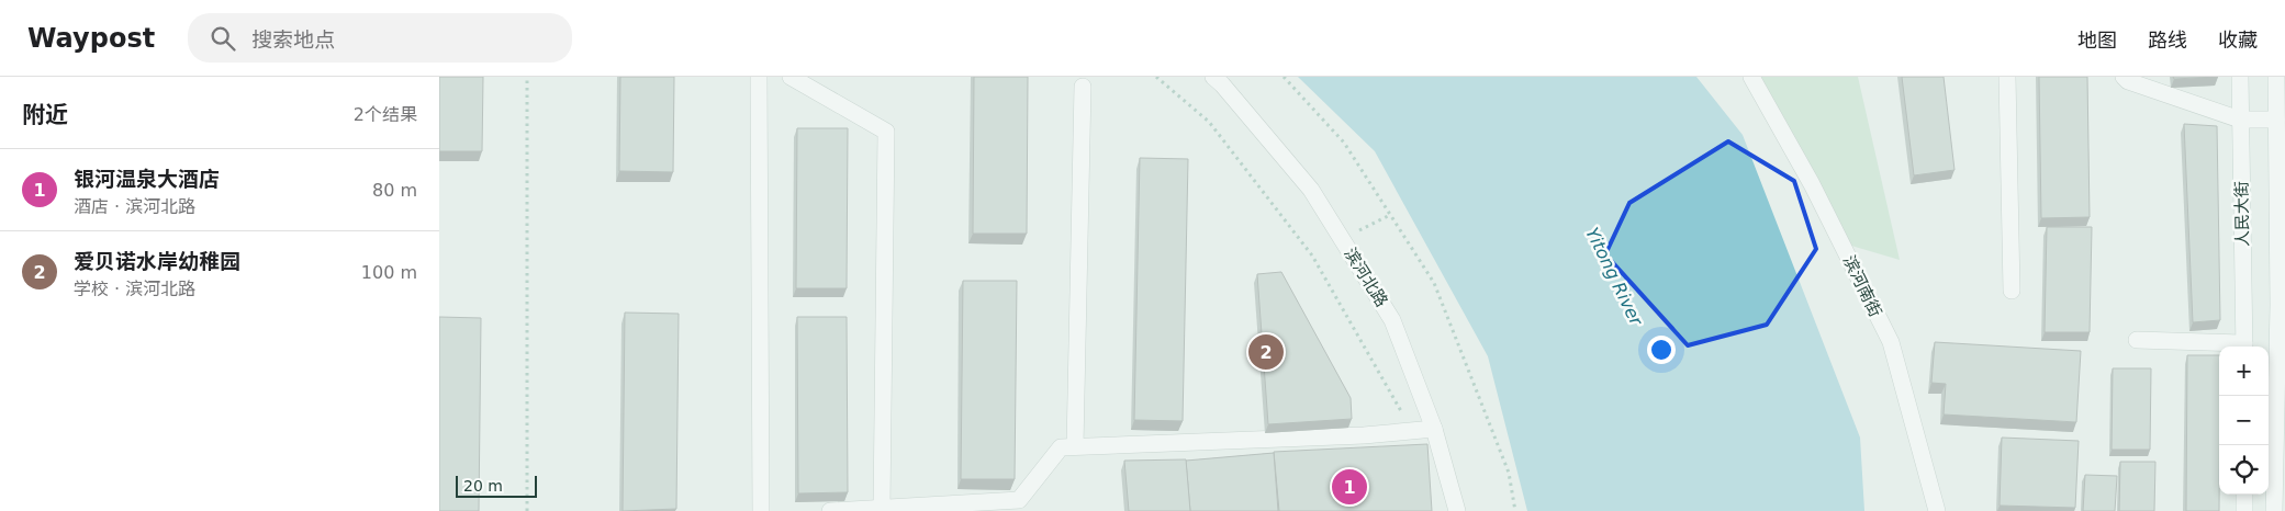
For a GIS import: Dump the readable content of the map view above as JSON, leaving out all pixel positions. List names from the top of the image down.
{
  "streets": {
    "street": ["人民大街", "滨河北路", "滨河南街"]
  },
  "water": ["Yitong River"],
  "scale_bar": "20 m",
  "page": {
    "header": "Waypost",
    "search": "搜索地点",
    "nav": ["地图", "路线", "收藏"],
    "heading": ["附近", "2个结果"],
    "list": [
      {
        "mark": "1",
        "name": "银河温泉大酒店",
        "note": "酒店 · 滨河北路",
        "value": "80 m"
      },
      {
        "mark": "2",
        "name": "爱贝诺水岸幼稚园",
        "note": "学校 · 滨河北路",
        "value": "100 m"
      }
    ],
    "pins": ["2", "1"],
    "map_buttons": ["+", "−"],
    "scale": "20 m"
  }
}
